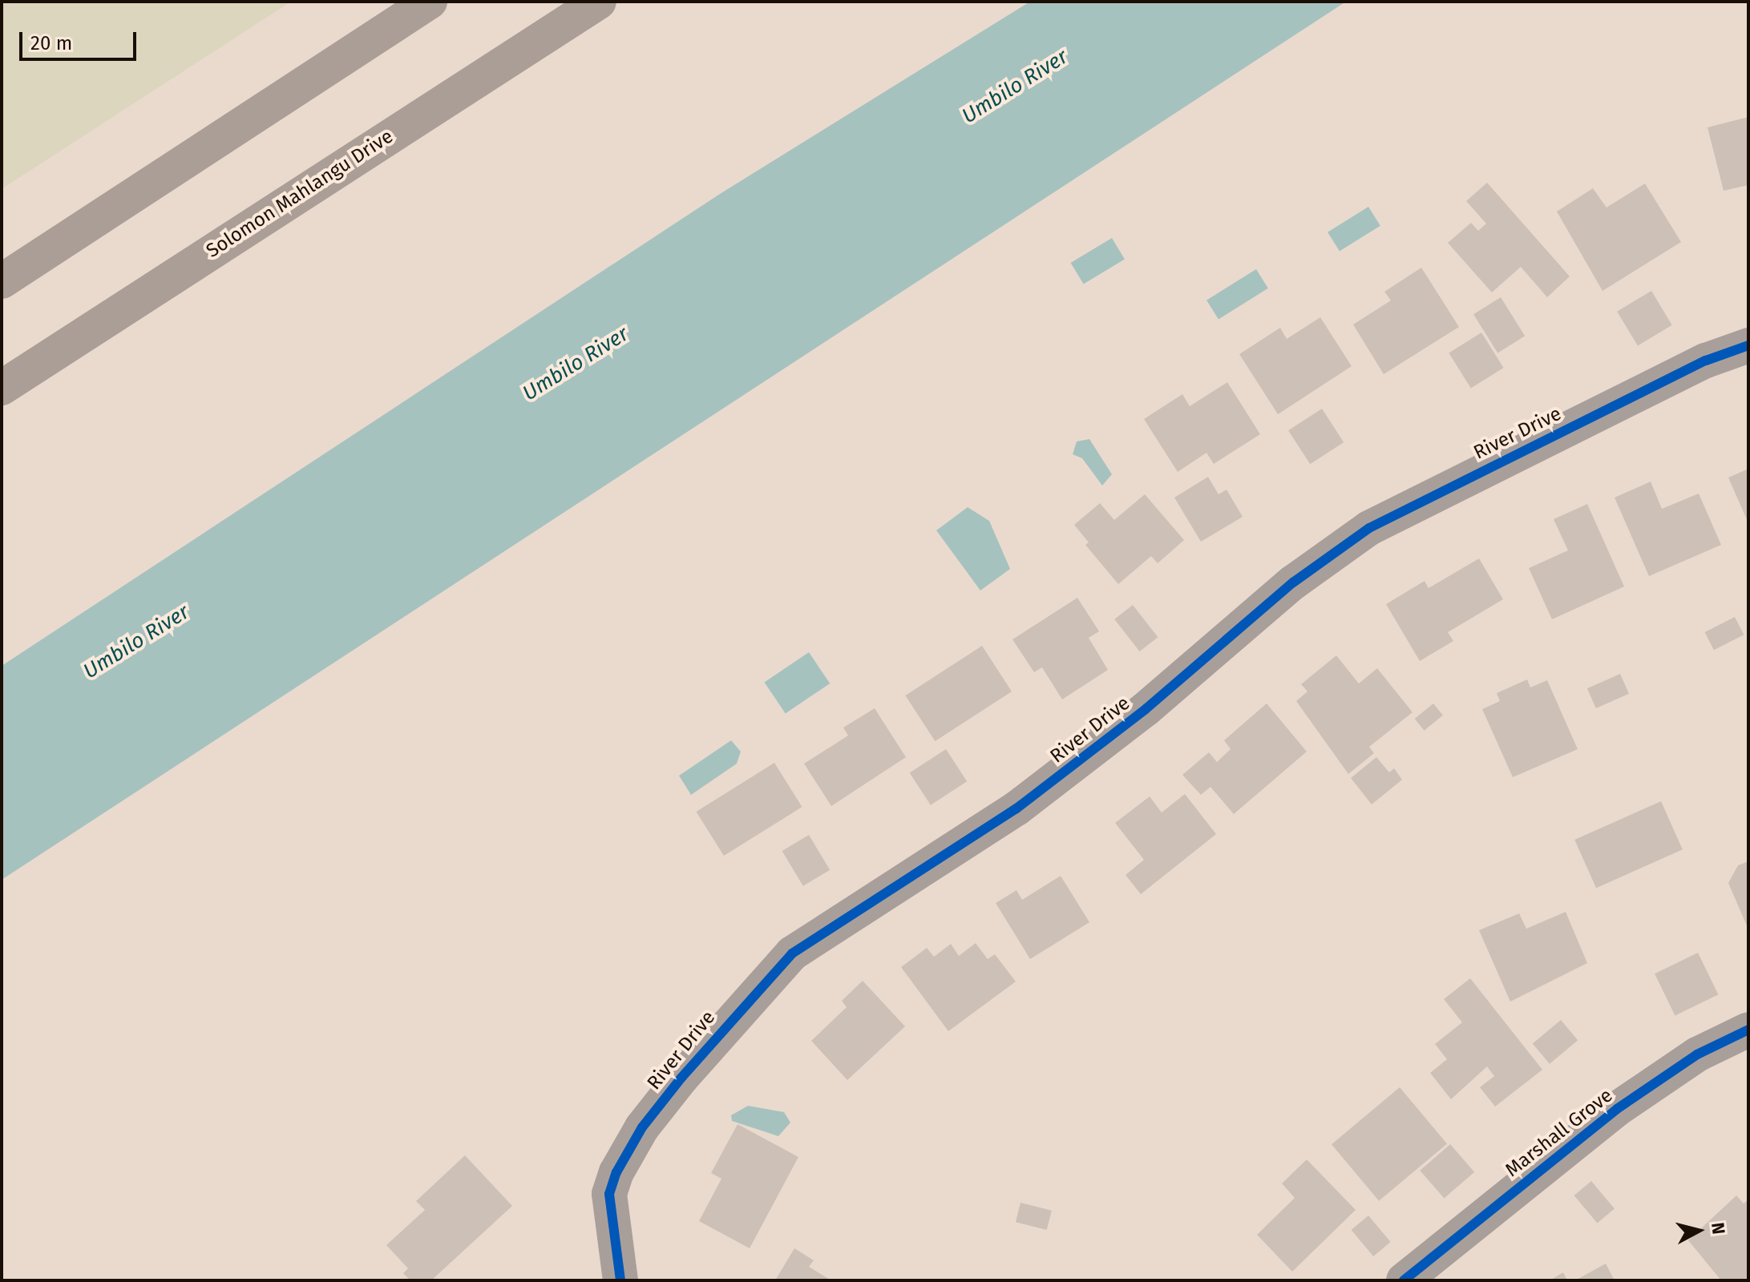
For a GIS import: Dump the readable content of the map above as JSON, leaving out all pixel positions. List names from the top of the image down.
{
  "streets": {
    "highway": ["Solomon Mahlangu Drive"],
    "street": ["River Drive", "Marshall Grove"]
  },
  "water": ["Umbilo River"],
  "scale_bar": "20 m",
  "north": "right"
}
